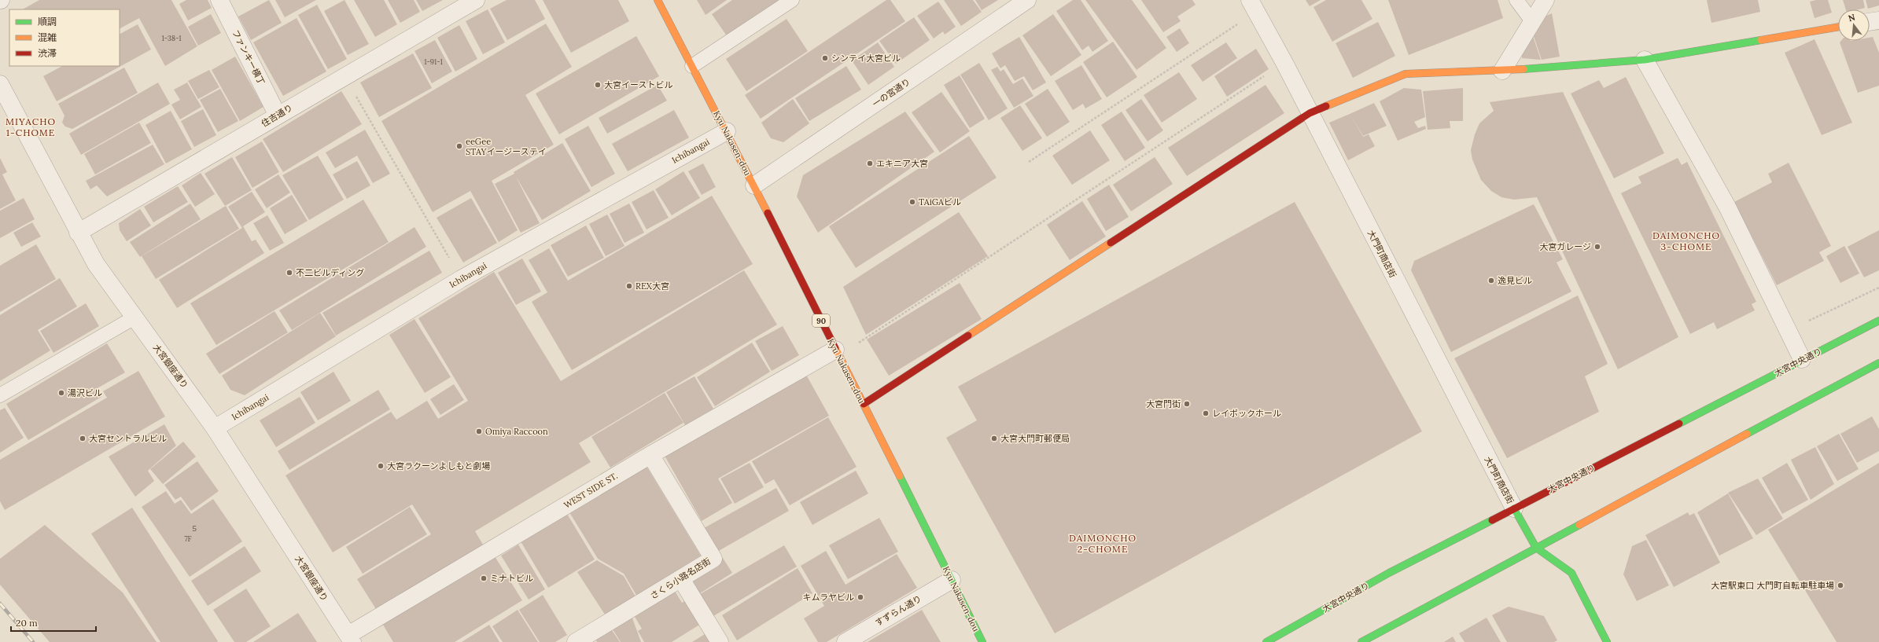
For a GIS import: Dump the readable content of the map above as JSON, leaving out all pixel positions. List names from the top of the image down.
{
  "streets": {
    "main road": ["Kyu Nakasen-dou", "90", "大宮中央通り"],
    "street": [
      "ファンキー横丁",
      "一の宮通り",
      "住吉通り",
      "Ichibangai",
      "大門町商店街",
      "大宮銀座通り",
      "WEST SIDE ST.",
      "さくら小路名店街",
      "すずらん通り"
    ]
  },
  "crossings": [
    ["ファンキー横丁", "住吉通り"],
    ["一の宮通り", "Kyu Nakasen-dou"],
    ["住吉通り", "大宮銀座通り"],
    ["Kyu Nakasen-dou", "Ichibangai"],
    ["Kyu Nakasen-dou", "WEST SIDE ST."],
    ["Kyu Nakasen-dou", "すずらん通り"],
    ["Ichibangai", "大宮銀座通り"],
    ["大門町商店街", "大宮中央通り"],
    ["大宮銀座通り", "WEST SIDE ST."],
    ["WEST SIDE ST.", "さくら小路名店街"]
  ],
  "districts": ["MIYACHO 1-CHOME", "DAIMONCHO 3-CHOME", "DAIMONCHO 2-CHOME"],
  "places": [
    "シンテイ大宮ビル",
    "大宮イーストビル",
    "eeGee STAYイージーステイ",
    "エキニア大宮",
    "TAiGAビル",
    "大宮ガレージ",
    "不二ビルディング",
    "逸見ビル",
    "REX大宮",
    "湯沢ビル",
    "大宮門街",
    "レイボックホール",
    "Omiya Raccoon",
    "大宮セントラルビル",
    "大宮大門町郵便局",
    "大宮ラクーンよしもと劇場",
    "ミナトビル",
    "大宮駅東口 大門町自転車駐車場",
    "キムラヤビル"
  ],
  "house_numbers": [
    "1-38-1",
    "1-91-1",
    "５",
    "7F"
  ],
  "legend": ["順調", "混雑", "渋滞"],
  "scale_bar": "20 m",
  "north": "top"
}
